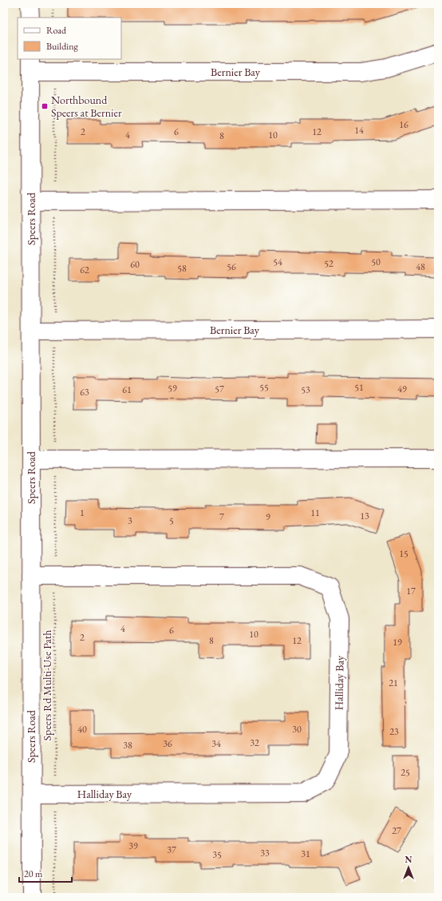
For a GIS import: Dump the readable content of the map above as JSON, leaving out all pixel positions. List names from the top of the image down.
{
  "streets": {
    "street": ["Bernier Bay", "Speers Road", "Halliday Bay"],
    "path": ["Speers Rd Multi-Use Path"]
  },
  "crossings": [
    ["Bernier Bay", "Speers Road"],
    ["Speers Road", "Halliday Bay"]
  ],
  "places": {
    "transit": ["Northbound Speers at Bernier"]
  },
  "house_numbers": [
    "16",
    "14",
    "2",
    "6",
    "12",
    "4",
    "10",
    "8",
    "54",
    "50",
    "52",
    "60",
    "56",
    "48",
    "58",
    "62",
    "55",
    "51",
    "59",
    "57",
    "49",
    "61",
    "53",
    "63",
    "1",
    "11",
    "13",
    "7",
    "9",
    "3",
    "5",
    "15",
    "17",
    "4",
    "6",
    "10",
    "2",
    "8",
    "12",
    "19",
    "21",
    "40",
    "30",
    "23",
    "32",
    "36",
    "34",
    "38",
    "25",
    "27",
    "39",
    "37",
    "33",
    "31",
    "35"
  ],
  "legend": ["Road", "Building"],
  "scale_bar": "20 m",
  "north": "top"
}
